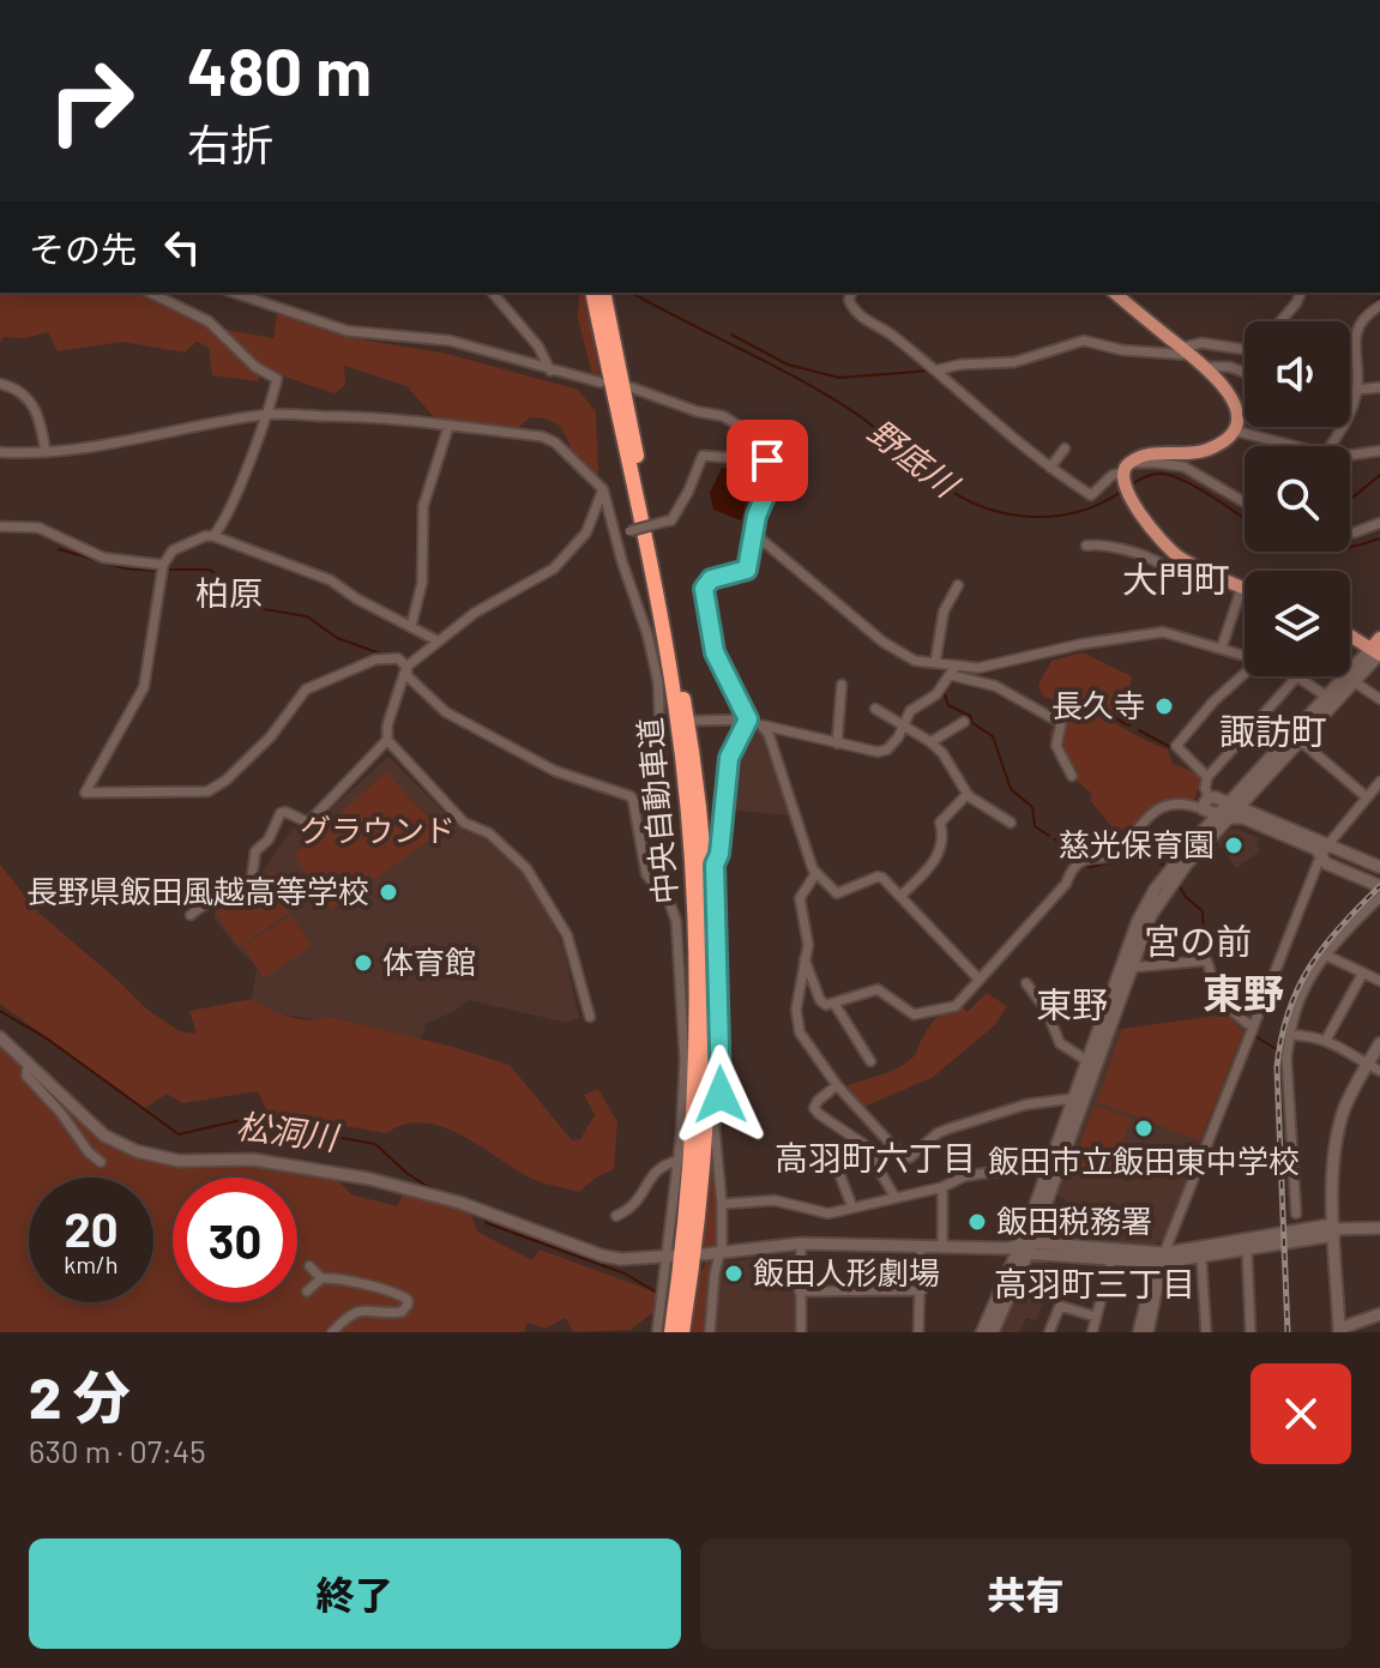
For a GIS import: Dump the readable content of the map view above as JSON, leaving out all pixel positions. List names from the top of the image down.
{
  "streets": {
    "highway": ["中央自動車道"]
  },
  "districts": [
    "大門町",
    "柏原",
    "諏訪町",
    "宮の前",
    "東野",
    "東野",
    "高羽町六丁目",
    "高羽町三丁目"
  ],
  "water": ["野底川", "松洞川"],
  "parks": ["グラウンド"],
  "places": [
    "長久寺",
    "慈光保育園",
    "長野県飯田風越高等学校",
    "体育館",
    "飯田市立飯田東中学校",
    "飯田税務署",
    "飯田人形劇場"
  ],
  "page": {
    "turn": ["480 m", "右折"],
    "then": "その先",
    "speed": "20 km/h",
    "limit": "30",
    "heading": ["2 分", "630 m · 07:45"],
    "buttons": ["終了", "共有"]
  }
}
